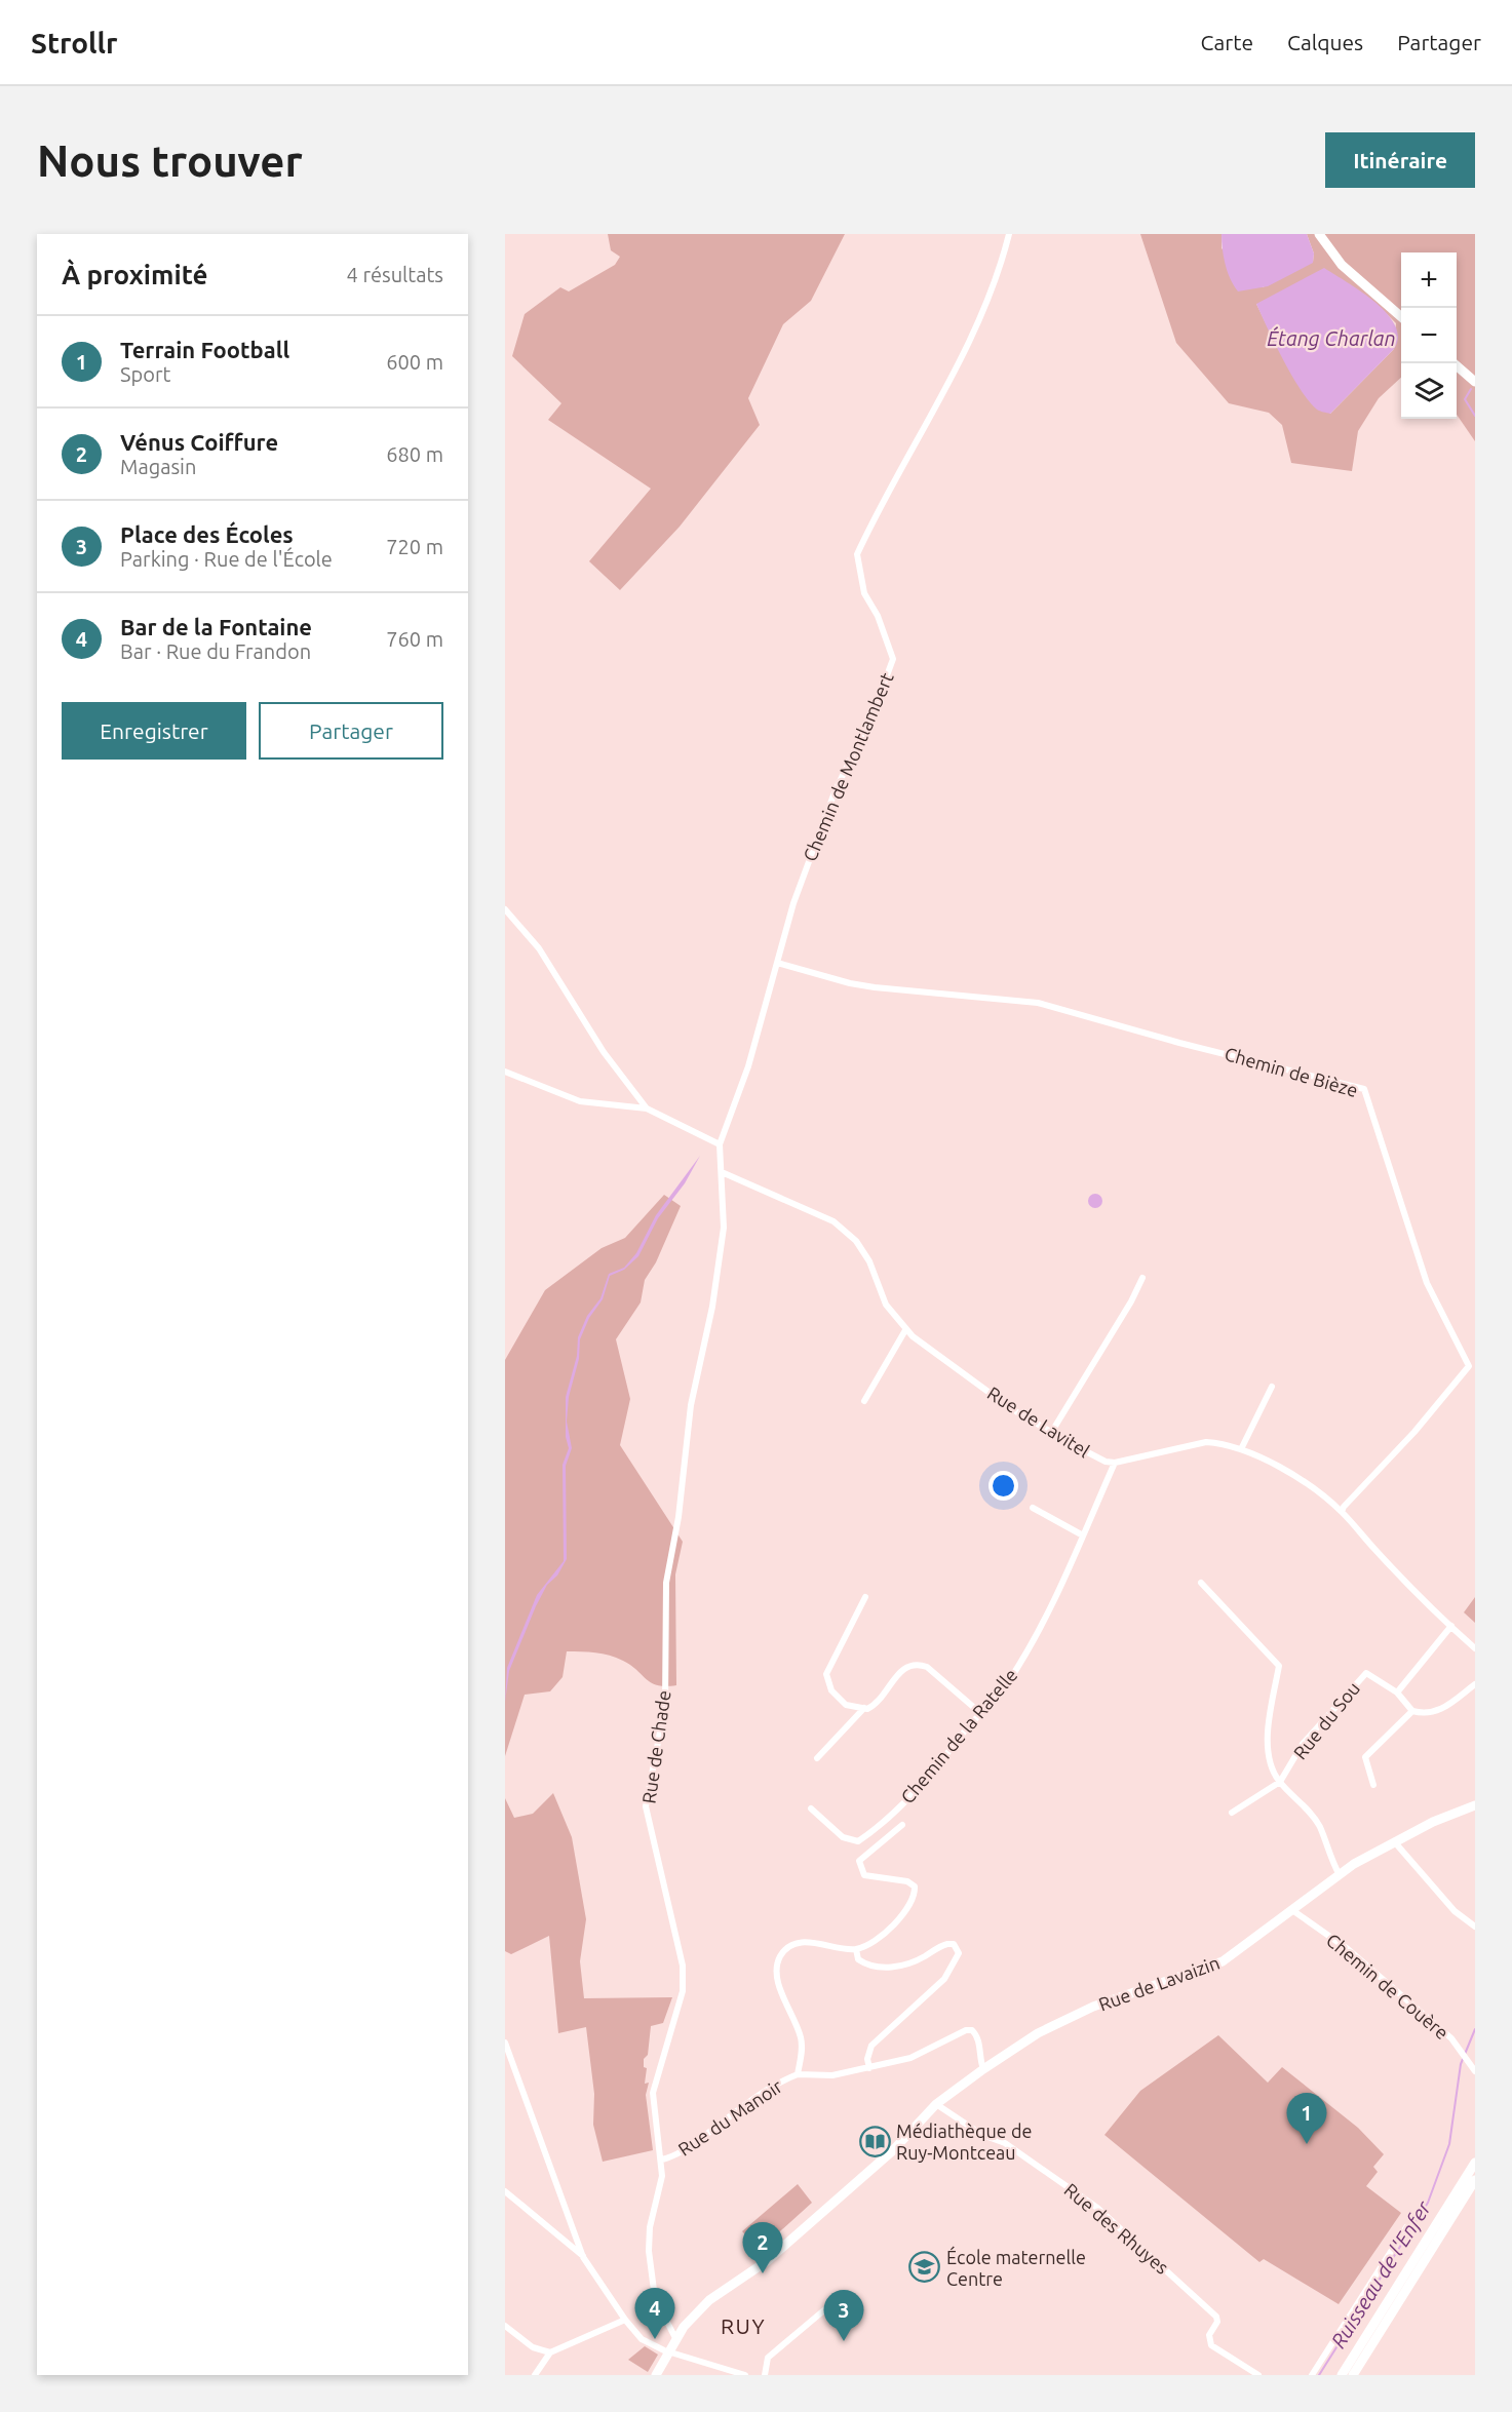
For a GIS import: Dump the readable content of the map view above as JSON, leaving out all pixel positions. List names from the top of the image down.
{
  "streets": {
    "main road": ["Rue de Lavaizin"],
    "street": [
      "Chemin de Montlambert",
      "Chemin de Bièze",
      "Rue de Lavitel",
      "Rue du Sou",
      "Chemin de la Ratelle",
      "Rue de Chade",
      "Chemin de Couère",
      "Rue du Manoir",
      "Rue des Rhuyes"
    ]
  },
  "crossings": [
    ["Chemin de Montlambert", "Chemin de Bièze"],
    ["Chemin de Montlambert", "Rue de Chade"],
    ["Rue de Lavitel", "Chemin de la Ratelle"],
    ["Rue de Lavitel", "Rue de Chade"],
    ["Rue de Chade", "Rue de Lavaizin"],
    ["Rue de Chade", "Rue du Manoir"],
    ["Rue de Lavaizin", "Chemin de Couère"],
    ["Rue de Lavaizin", "Rue des Rhuyes"]
  ],
  "districts": ["RUY"],
  "water": ["Étang Charlan", "Ruisseau de l'Enfer"],
  "places": {
    "library": ["Médiathèque de Ruy-Montceau"],
    "school or university": ["École maternelle Centre"]
  },
  "page": {
    "header": "Strollr",
    "nav": ["Carte", "Calques", "Partager"],
    "buttons": [
      "Itinéraire",
      ["Enregistrer", "Partager"]
    ],
    "title": "Nous trouver",
    "heading": ["À proximité", "4 résultats"],
    "map_buttons": ["+", "−"],
    "list": [
      {
        "mark": "1",
        "name": "Terrain Football",
        "note": "Sport",
        "value": "600 m"
      },
      {
        "mark": "2",
        "name": "Vénus Coiffure",
        "note": "Magasin",
        "value": "680 m"
      },
      {
        "mark": "3",
        "name": "Place des Écoles",
        "note": "Parking · Rue de l'École",
        "value": "720 m"
      },
      {
        "mark": "4",
        "name": "Bar de la Fontaine",
        "note": "Bar · Rue du Frandon",
        "value": "760 m"
      }
    ],
    "pins": [
      "1",
      "2",
      "4",
      "3"
    ]
  }
}
